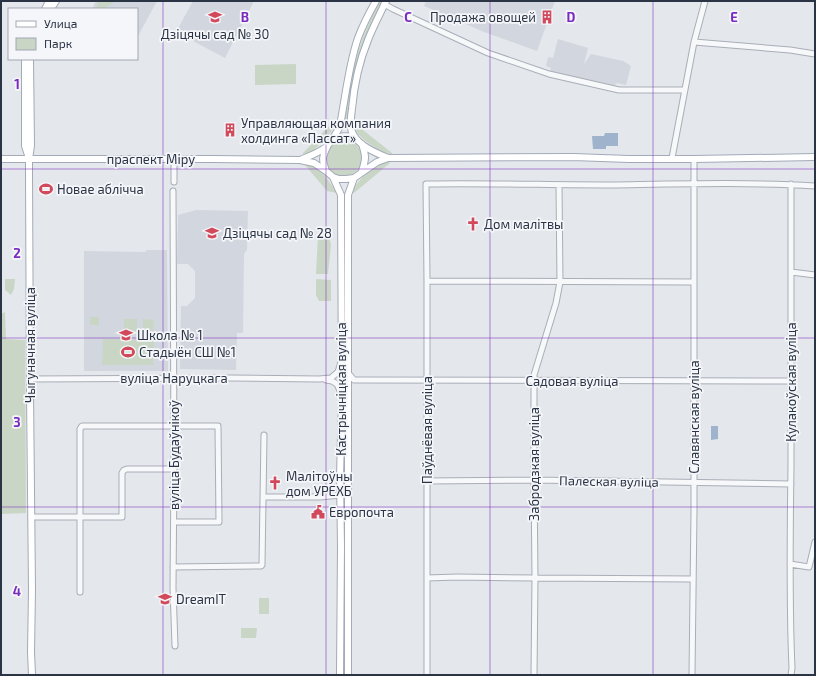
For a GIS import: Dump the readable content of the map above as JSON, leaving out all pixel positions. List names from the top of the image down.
{
  "streets": {
    "main road": ["праспект Міру", "Чыгуначная вуліца", "Кастрычніцкая вуліца"],
    "street": [
      "вуліца Наруцкага",
      "Садовая вуліца",
      "Кулакоўская вуліца",
      "Славянская вуліца",
      "Паўднёвая вуліца",
      "вуліца Будаўнікоў",
      "Забродзкая вуліца",
      "Палеская вуліца"
    ]
  },
  "crossings": [
    ["праспект Міру", "Чыгуначная вуліца"],
    ["Чыгуначная вуліца", "вуліца Наруцкага"],
    ["вуліца Наруцкага", "вуліца Будаўнікоў"],
    ["Садовая вуліца", "Кулакоўская вуліца"],
    ["Садовая вуліца", "Славянская вуліца"],
    ["Садовая вуліца", "Паўднёвая вуліца"],
    ["Садовая вуліца", "Забродзкая вуліца"],
    ["Кулакоўская вуліца", "Палеская вуліца"],
    ["Славянская вуліца", "Палеская вуліца"],
    ["Паўднёвая вуліца", "Забродзкая вуліца"],
    ["Паўднёвая вуліца", "Палеская вуліца"],
    ["Забродзкая вуліца", "Палеская вуліца"]
  ],
  "places": {
    "school or university": [
      "Дзіцячы сад № 30",
      "Дзіцячы сад № 28",
      "Школа № 1",
      "DreamIT"
    ],
    "building": ["Продажа овощей", "Управляющая компания холдинга «Пассат»"],
    "sports": ["Новае аблічча", "Стадыён СШ №1"],
    "church": ["Дом малітвы", "Малітоўны дом УРЕХБ"],
    "public building": ["Европочта"]
  },
  "legend": ["Улица", "Парк"],
  "grid": {
    "columns": [
      "B",
      "C",
      "D",
      "E"
    ],
    "rows": [
      "1",
      "2",
      "3",
      "4"
    ]
  }
}
